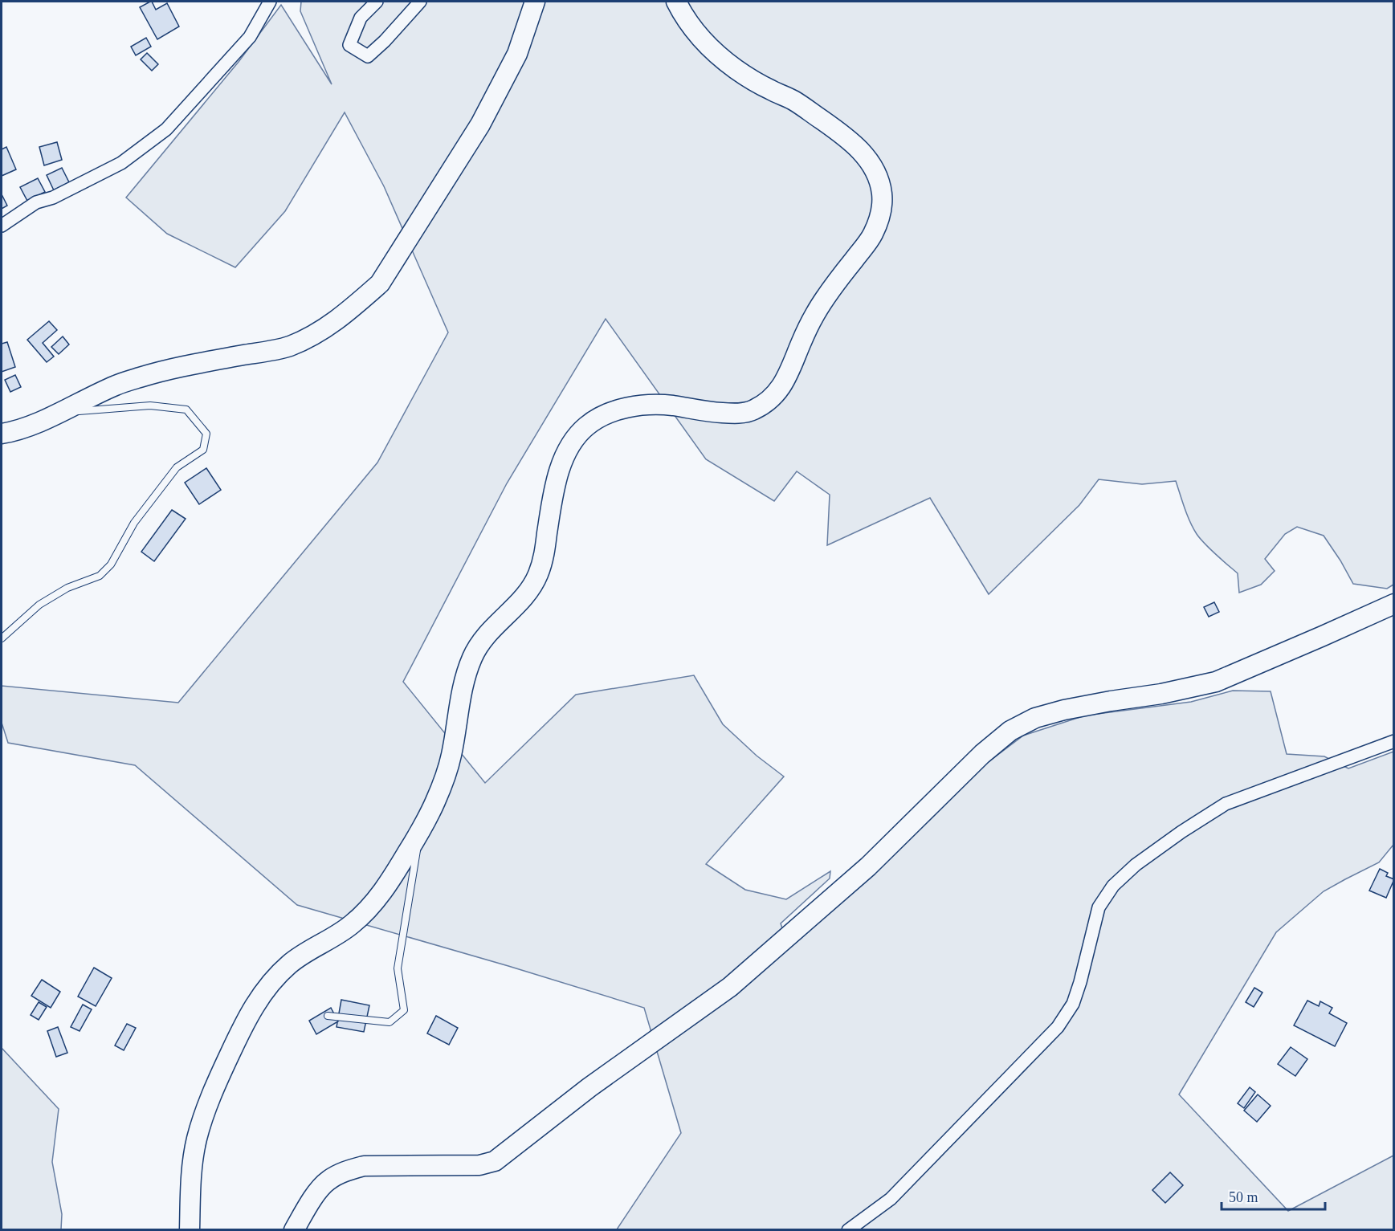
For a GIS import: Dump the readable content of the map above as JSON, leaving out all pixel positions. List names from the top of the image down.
{
  "scale_bar": "50 m"
}
